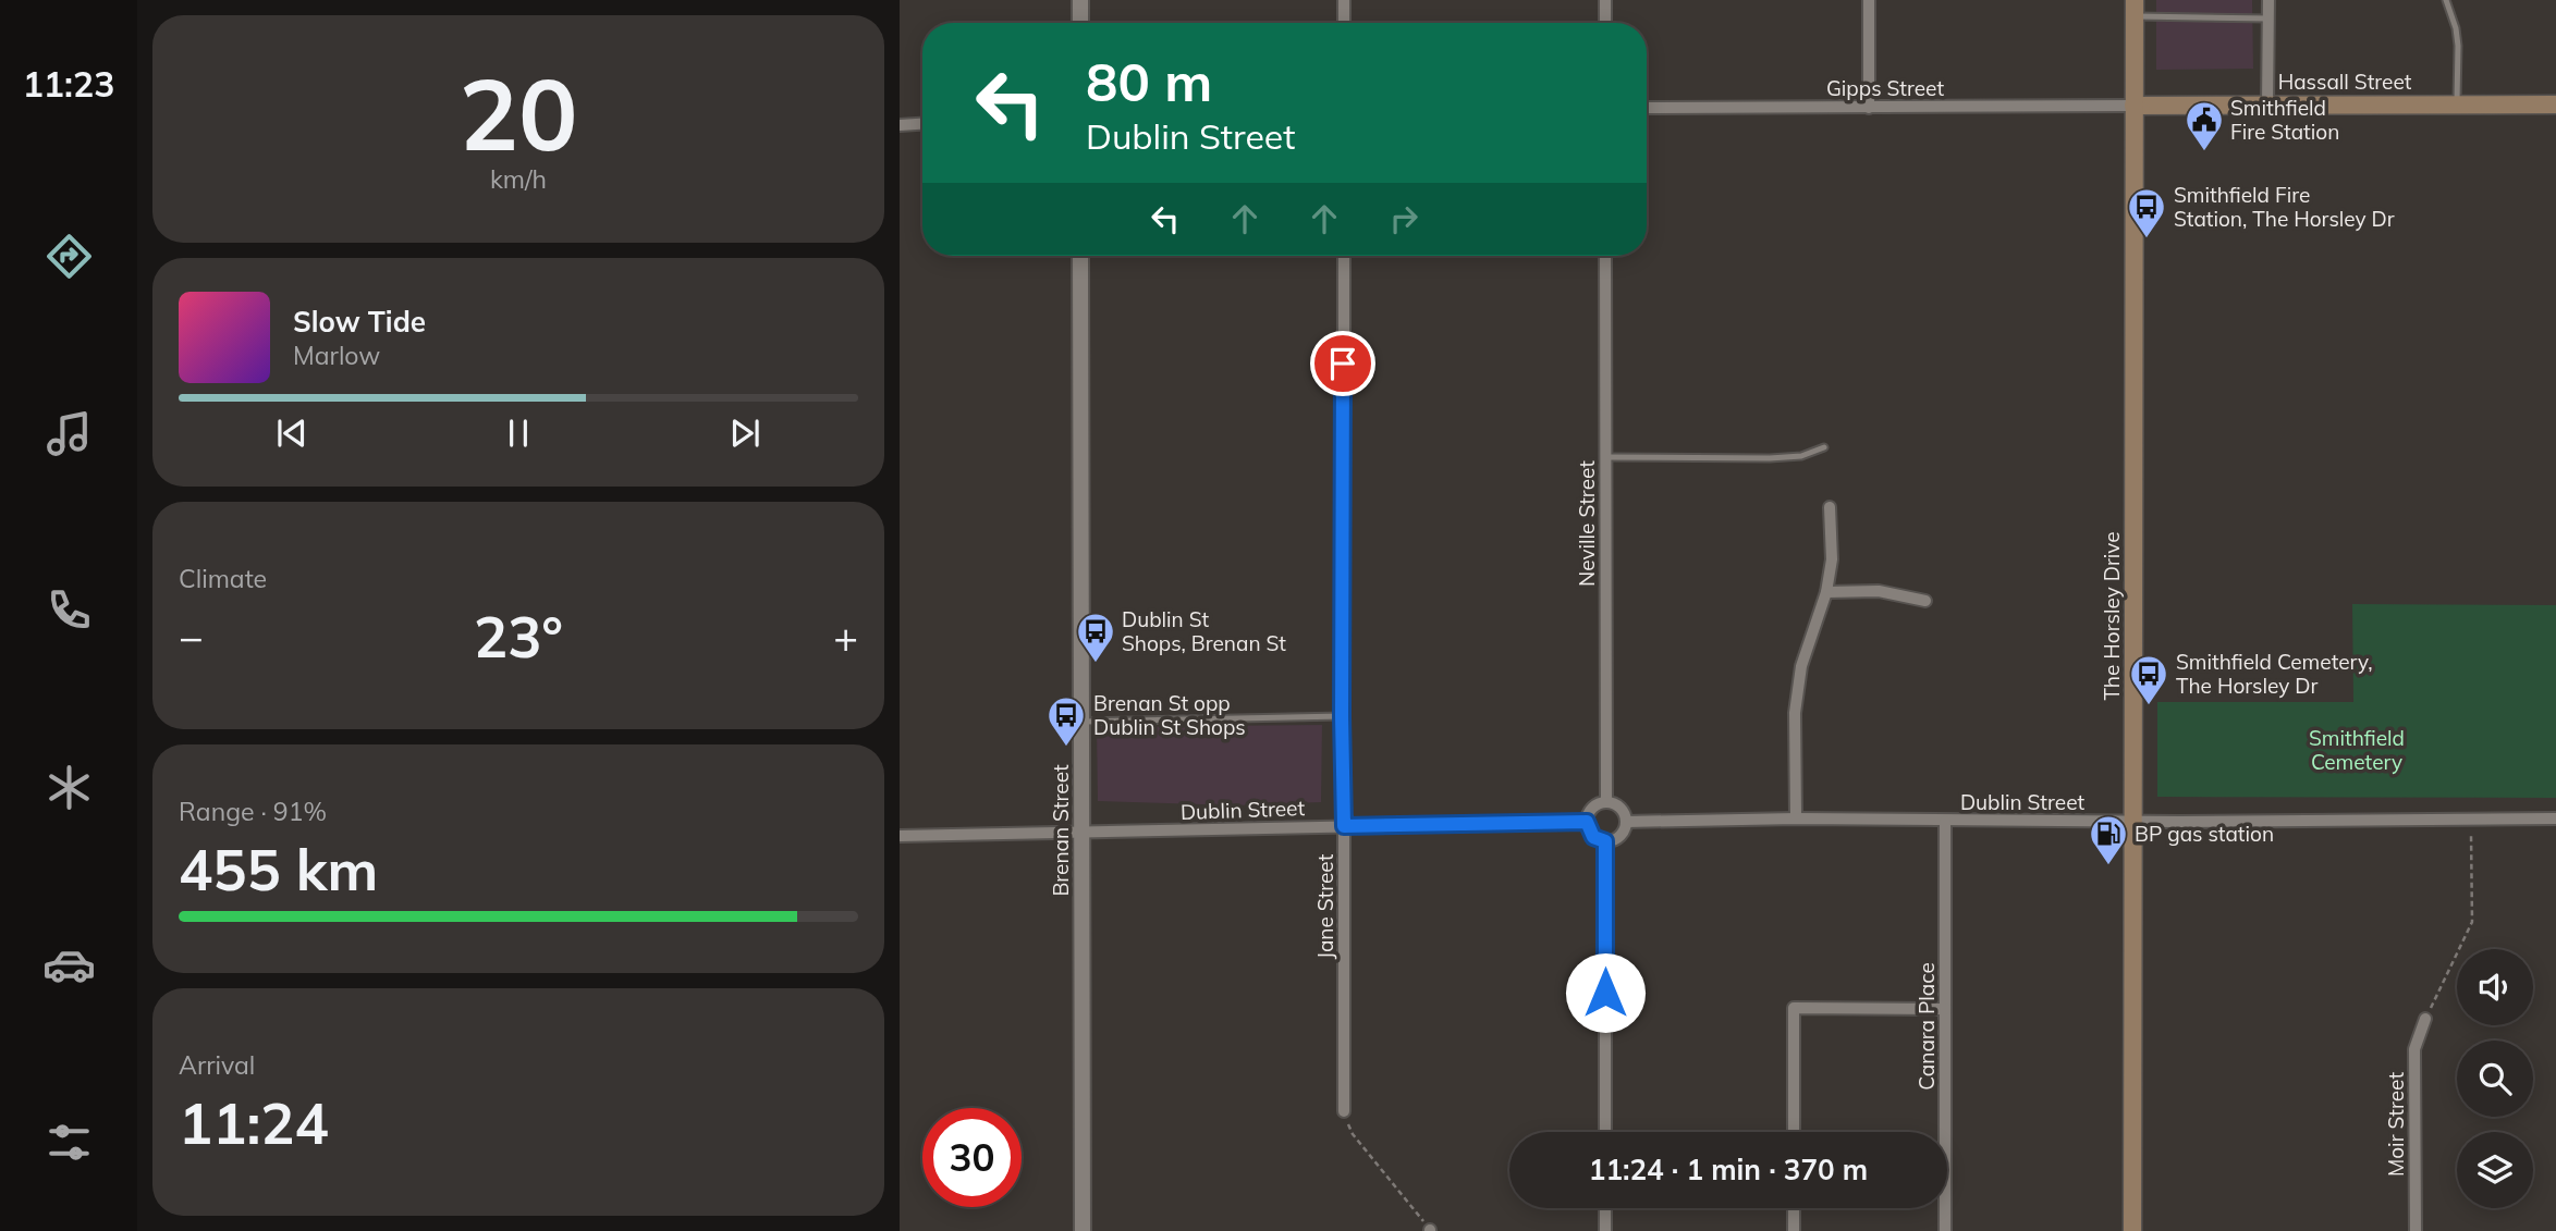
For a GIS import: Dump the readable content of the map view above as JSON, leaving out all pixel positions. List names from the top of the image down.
{
  "streets": {
    "main road": ["Hassall Street", "The Horsley Drive"],
    "street": [
      "Gipps Street",
      "Neville Street",
      "Dublin Street",
      "Brenan Street",
      "Jane Street",
      "Canara Place",
      "Moir Street"
    ]
  },
  "crossings": [
    ["Hassall Street", "Gipps Street"],
    ["Hassall Street", "The Horsley Drive"],
    ["Gipps Street", "The Horsley Drive"],
    ["Neville Street", "Dublin Street"],
    ["The Horsley Drive", "Dublin Street"],
    ["Dublin Street", "Brenan Street"],
    ["Dublin Street", "Jane Street"],
    ["Dublin Street", "Canara Place"]
  ],
  "parks": ["Smithfield Cemetery"],
  "places": {
    "public building": ["Smithfield Fire Station"],
    "bus stop": [
      "Smithfield Fire Station, The Horsley Dr",
      "Dublin St Shops, Brenan St",
      "Smithfield Cemetery, The Horsley Dr",
      "Brenan St opp Dublin St Shops"
    ],
    "fuel station": ["BP gas station"]
  },
  "page": {
    "tabs": "11:23",
    "tile": [
      ["20", "km/h"],
      "Climate",
      ["Range · 91%", "455 km"],
      ["Arrival", "11:24"]
    ],
    "turn": ["80 m", "Dublin Street"],
    "song": ["Slow Tide", "Marlow"],
    "heat": ["−", "23°", "+"],
    "limit": "30",
    "trip": "11:24 · 1 min · 370 m"
  }
}
